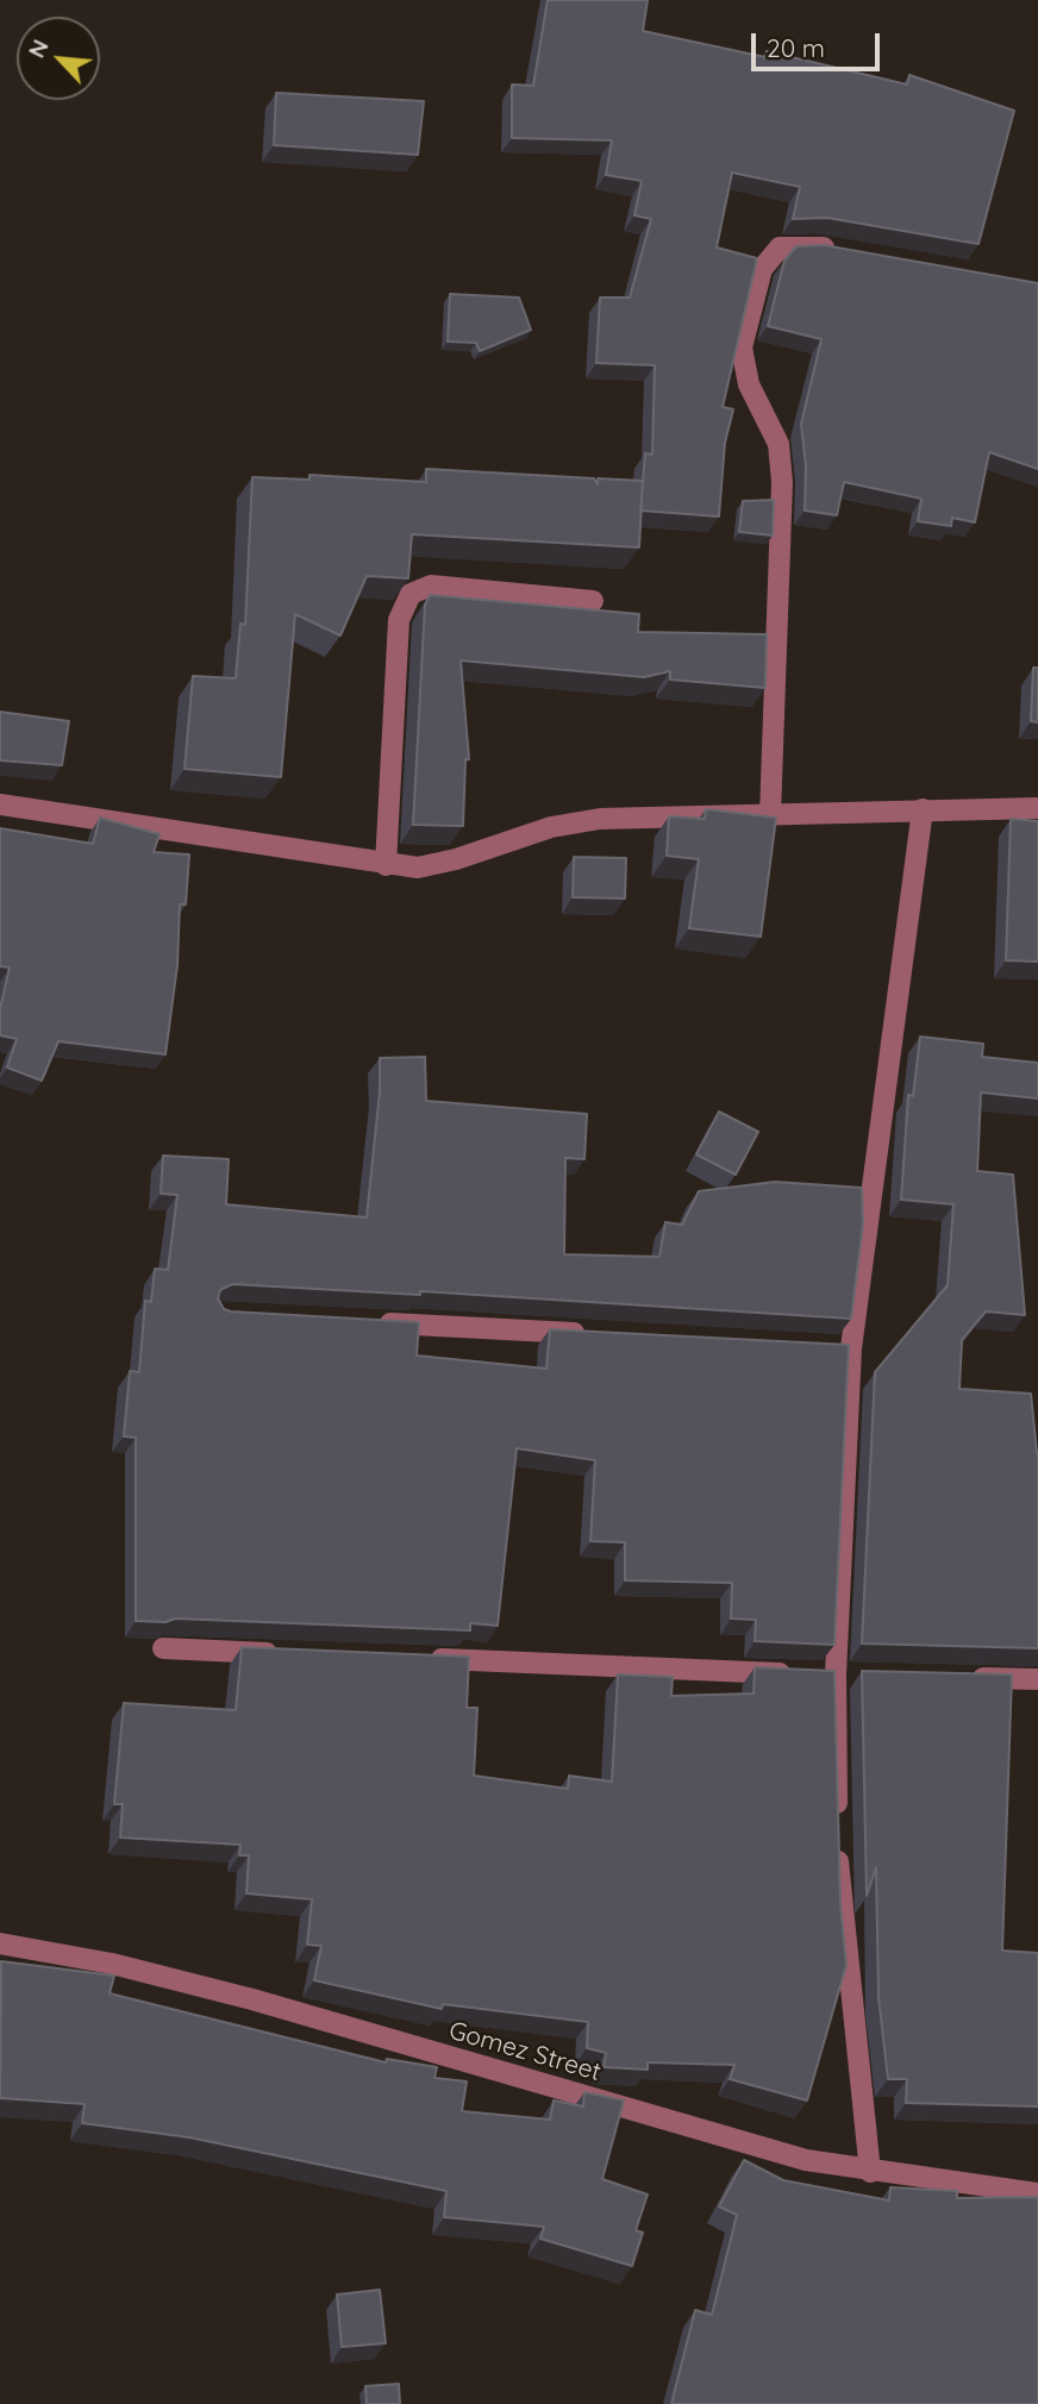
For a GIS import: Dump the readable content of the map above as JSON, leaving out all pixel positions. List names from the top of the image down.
{
  "streets": {
    "street": ["Gomez Street"]
  },
  "scale_bar": "20 m",
  "north": "top left"
}
